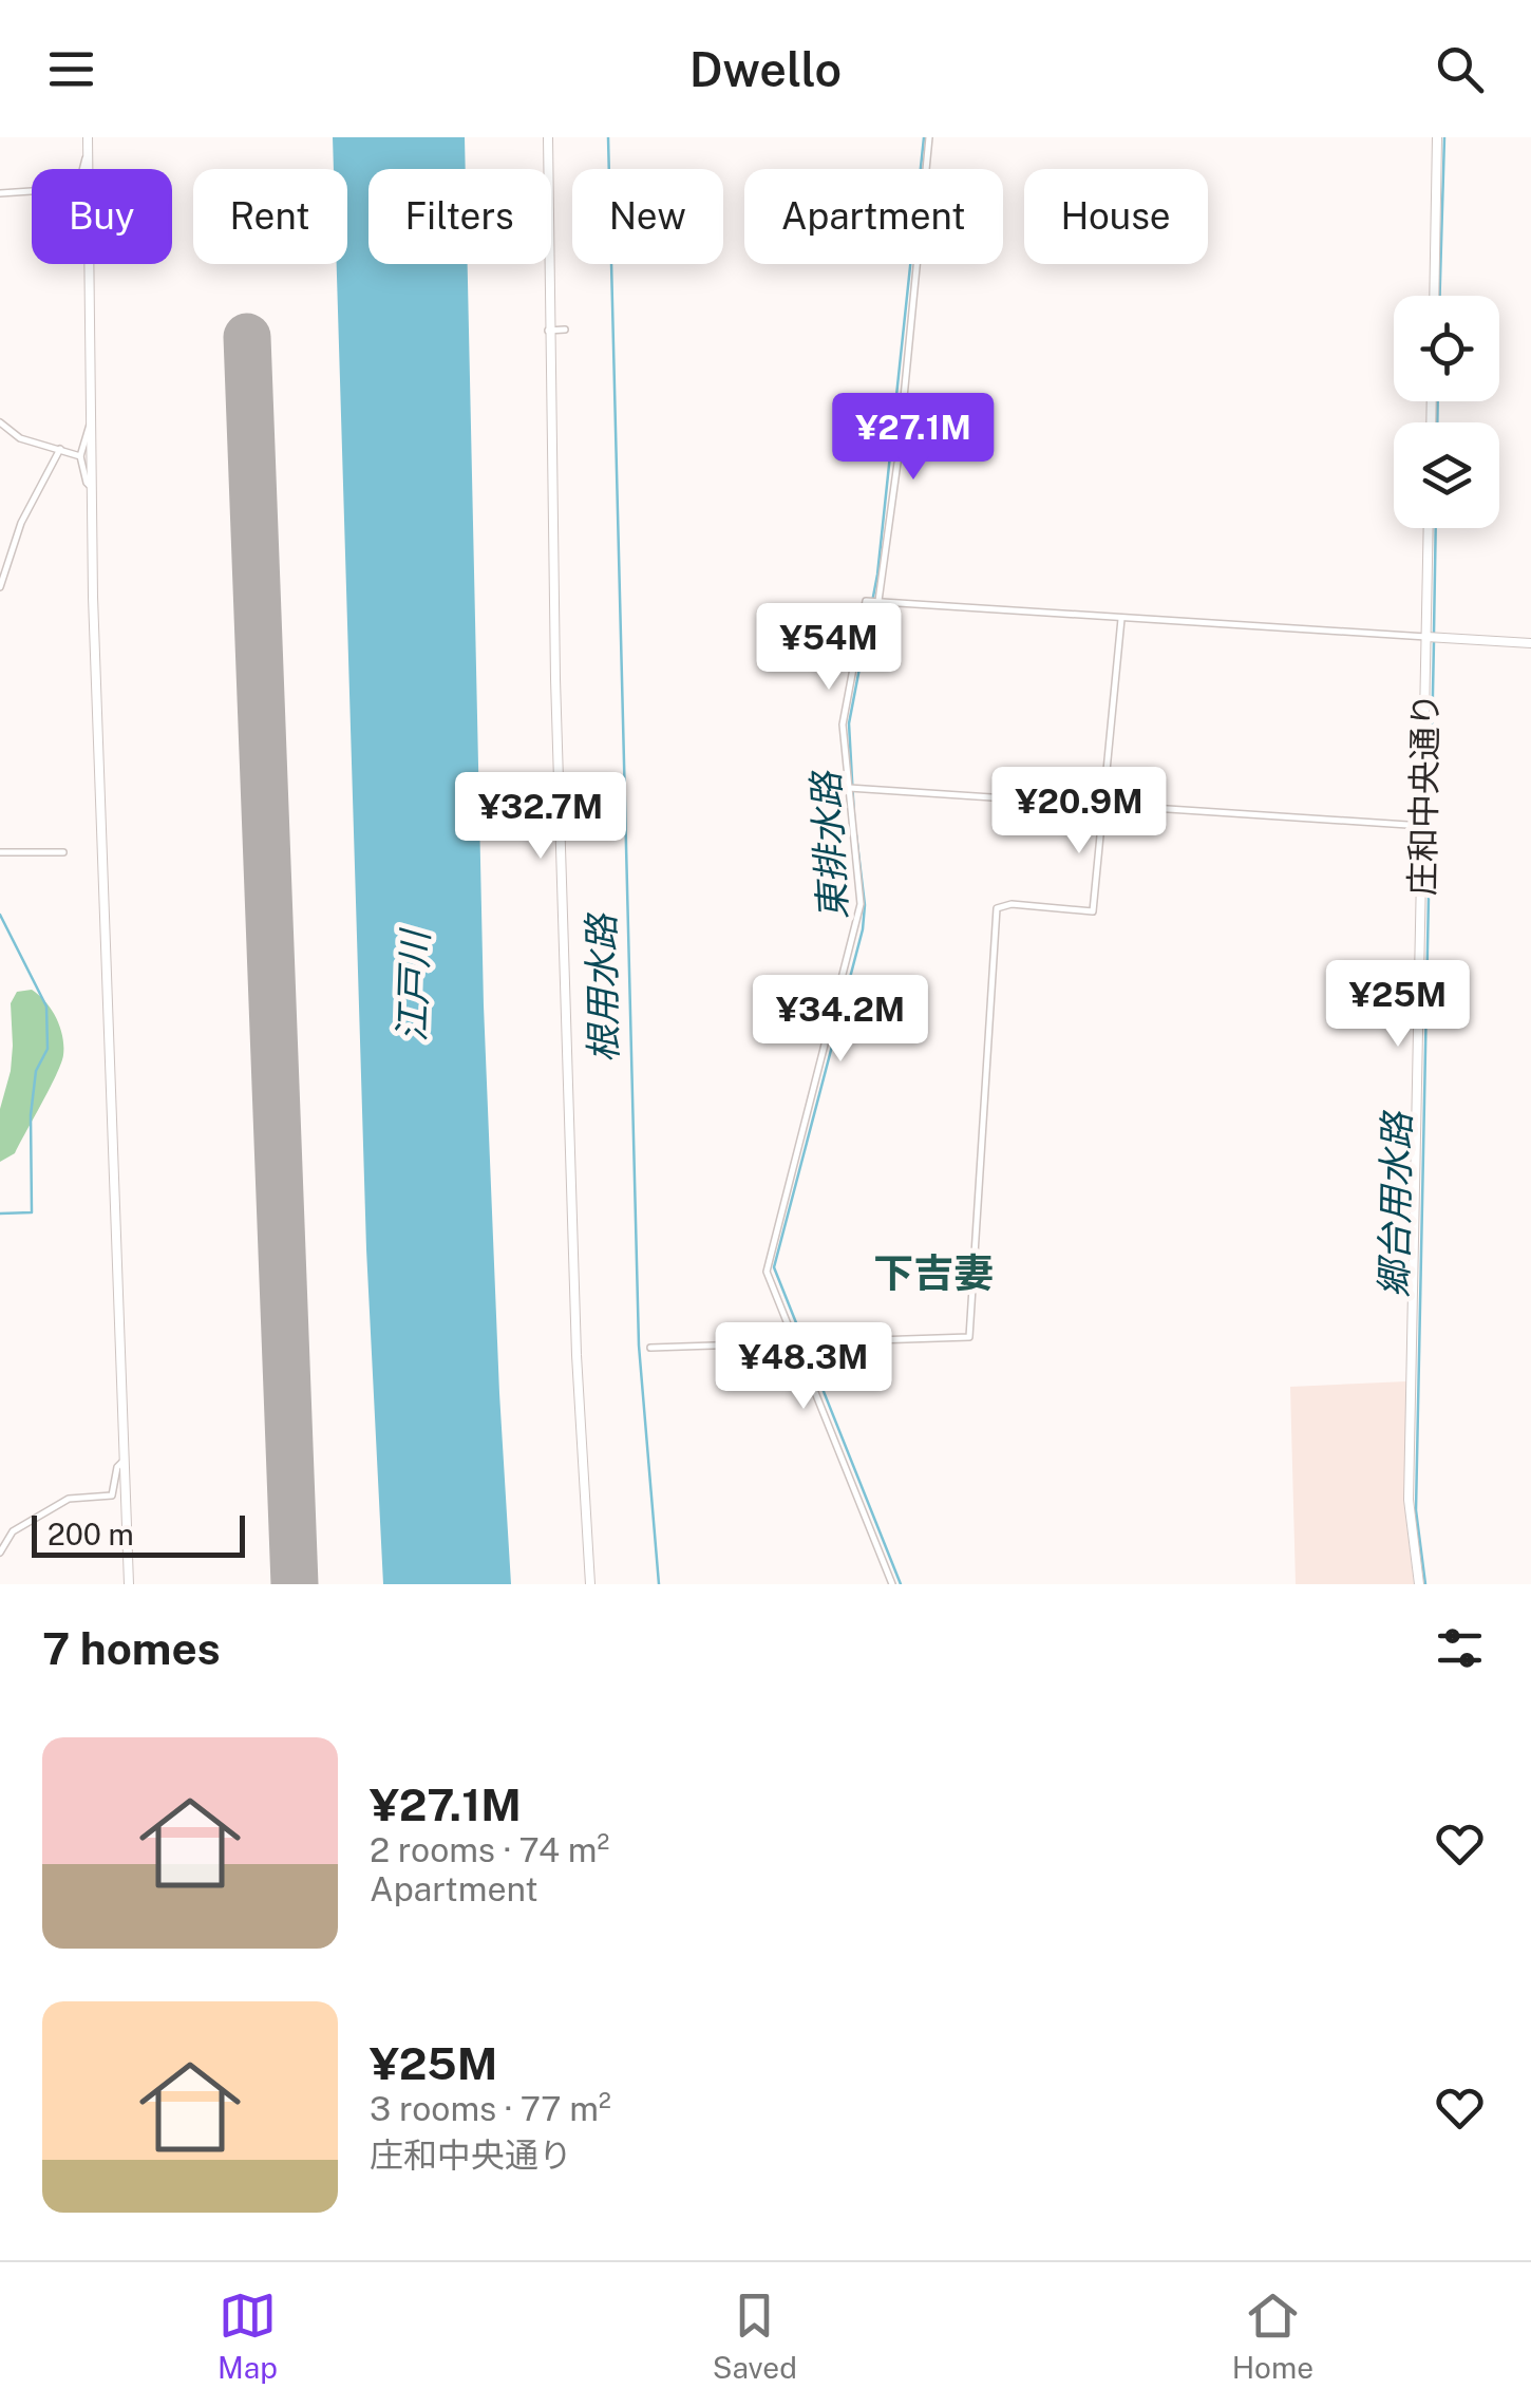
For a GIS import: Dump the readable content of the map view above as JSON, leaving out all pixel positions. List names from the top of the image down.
{
  "streets": {
    "street": ["庄和中央通り"]
  },
  "districts": ["下吉妻"],
  "water": [
    "東排水路",
    "江戸川",
    "根用水路",
    "郷台用水路"
  ],
  "scale_bar": "200 m",
  "page": {
    "header": "Dwello",
    "chip": [
      "Buy",
      "Rent",
      "Filters",
      "New",
      "Apartment",
      "House"
    ],
    "price": [
      "¥27.1M",
      "¥54M",
      "¥20.9M",
      "¥32.7M",
      "¥25M",
      "¥34.2M",
      "¥48.3M"
    ],
    "scale": "200 m",
    "heading": "7 homes",
    "list": [
      {
        "name": "¥27.1M",
        "note": "2 rooms · 74 m² · Apartment"
      },
      {
        "name": "¥25M",
        "note": "3 rooms · 77 m² · 庄和中央通り"
      }
    ],
    "tabs": ["Map", "Saved", "Home"]
  }
}
